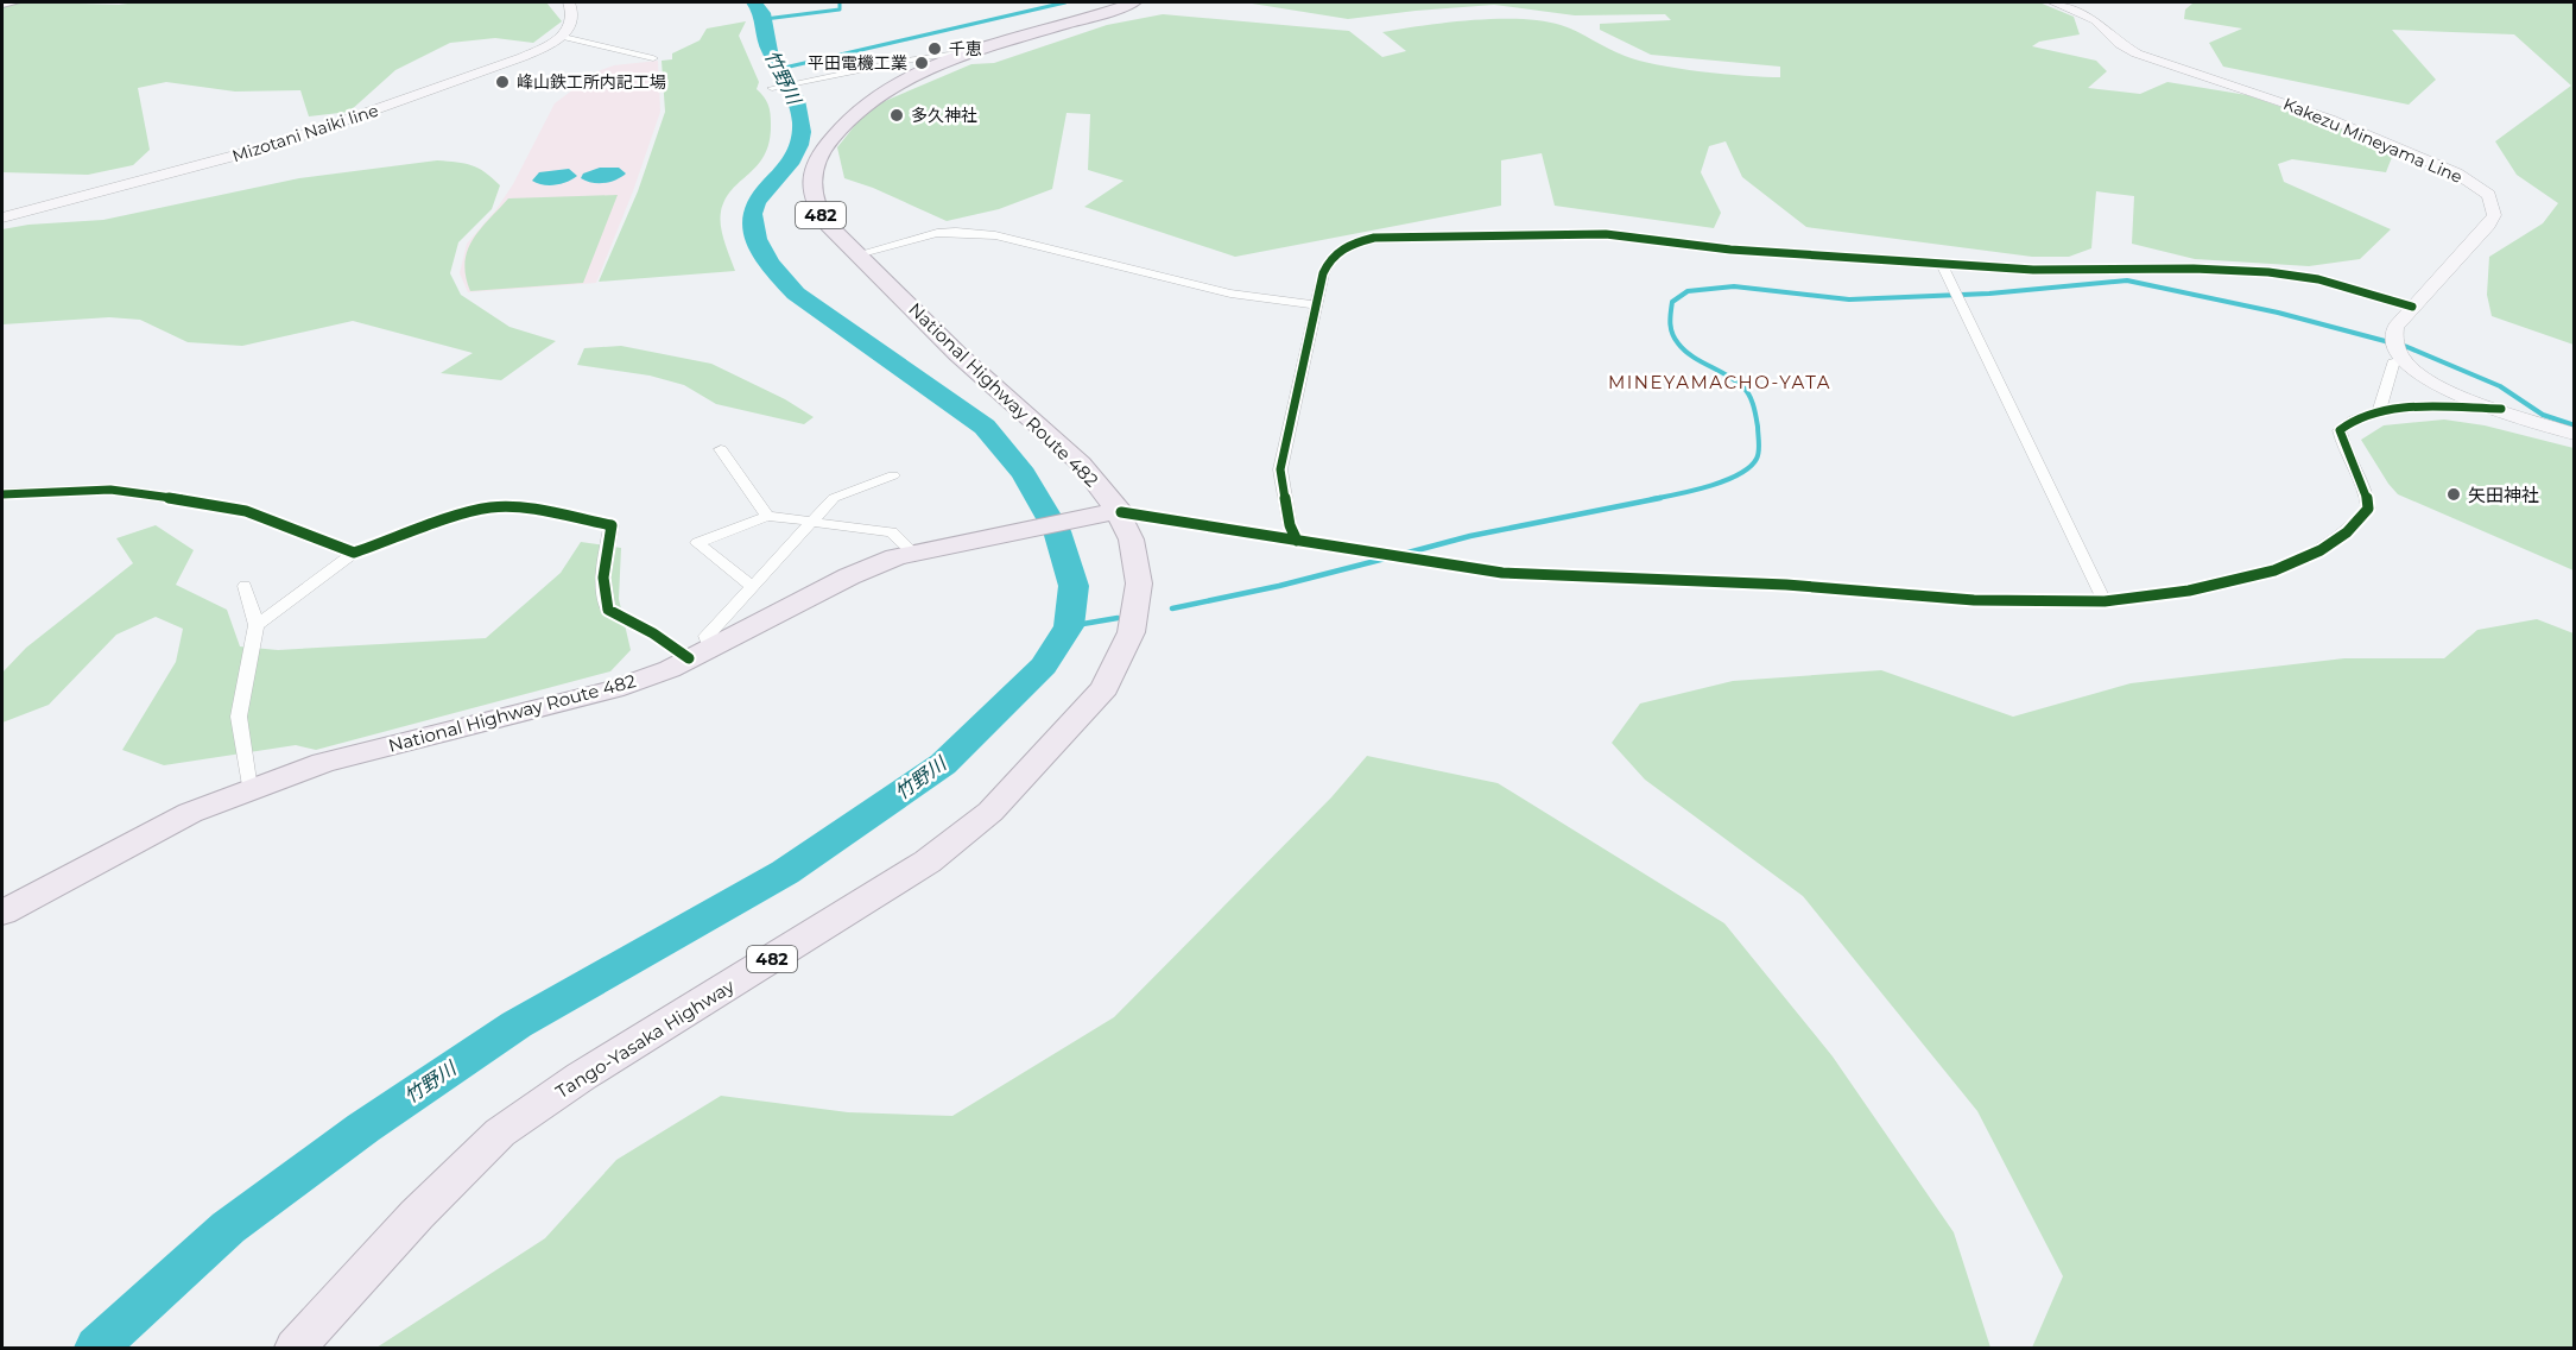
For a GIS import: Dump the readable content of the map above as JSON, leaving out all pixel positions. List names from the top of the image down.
{
  "streets": {
    "highway": ["482", "National Highway Route 482", "Tango-Yasaka Highway"],
    "main road": ["Mizotani Naiki line", "Kakezu Mineyama Line"]
  },
  "crossings": [
    ["National Highway Route 482", "Tango-Yasaka Highway"]
  ],
  "districts": ["MINEYAMACHO-YATA"],
  "water": ["竹野川"],
  "places": [
    "千恵",
    "平田電機工業",
    "峰山鉄工所内記工場",
    "多久神社",
    "矢田神社"
  ]
}
